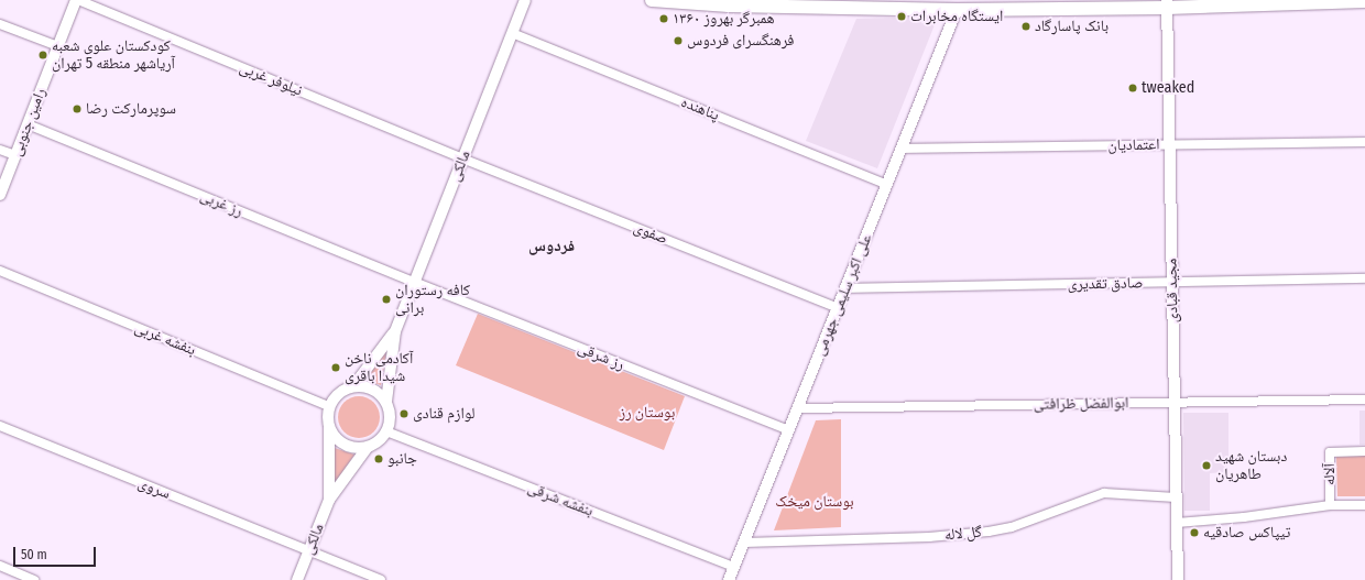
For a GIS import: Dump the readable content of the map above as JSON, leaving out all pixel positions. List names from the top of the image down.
{
  "streets": {
    "street": [
      "نیلوفر غربی",
      "پناهنده",
      "رامین جنوبی",
      "اعتمادیان",
      "مالکی",
      "رز غربی",
      "صفوی",
      "صادق تقدیری",
      "مجید قبادی",
      "علی اکبر سلیمی جهرمی",
      "بنفشه غربی",
      "رز شرقی",
      "ابوالفضل ظرافتی",
      "آلاله",
      "سروی",
      "بنفشه شرقی",
      "گل لاله"
    ]
  },
  "crossings": [
    ["نیلوفر غربی", "رامین جنوبی"],
    ["نیلوفر غربی", "مالکی"],
    ["نیلوفر غربی", "صفوی"],
    ["پناهنده", "مالکی"],
    ["پناهنده", "علی اکبر سلیمی جهرمی"],
    ["رامین جنوبی", "رز غربی"],
    ["اعتمادیان", "مجید قبادی"],
    ["اعتمادیان", "علی اکبر سلیمی جهرمی"],
    ["مالکی", "رز غربی"],
    ["مالکی", "صفوی"],
    ["مالکی", "بنفشه غربی"],
    ["مالکی", "رز شرقی"],
    ["مالکی", "سروی"],
    ["مالکی", "بنفشه شرقی"],
    ["رز غربی", "رز شرقی"],
    ["صفوی", "علی اکبر سلیمی جهرمی"],
    ["صادق تقدیری", "مجید قبادی"],
    ["صادق تقدیری", "علی اکبر سلیمی جهرمی"],
    ["مجید قبادی", "ابوالفضل ظرافتی"],
    ["مجید قبادی", "گل لاله"],
    ["علی اکبر سلیمی جهرمی", "رز شرقی"],
    ["علی اکبر سلیمی جهرمی", "ابوالفضل ظرافتی"],
    ["علی اکبر سلیمی جهرمی", "بنفشه شرقی"],
    ["علی اکبر سلیمی جهرمی", "گل لاله"],
    ["بنفشه غربی", "بنفشه شرقی"]
  ],
  "districts": ["فردوس"],
  "parks": ["بوستان رز", "بوستان میخک"],
  "places": [
    "ایستگاه مخابرات",
    "همبرگر بهروز ۱۳۶۰",
    "بانک پاسارگاد",
    "فرهنگسرای فردوس",
    "کودکستان علوی شعبه آریاشهر منطقه 5 تهران",
    "tweaked",
    "سوپرمارکت رضا",
    "كافه رستوران برانى",
    "آکادمی ناخن شیدا باقری",
    "لوازم قنادی",
    "جانبو",
    "دبستان شهید طاهریان",
    "تیپاکس صادقیه"
  ],
  "scale_bar": "50 m"
}
